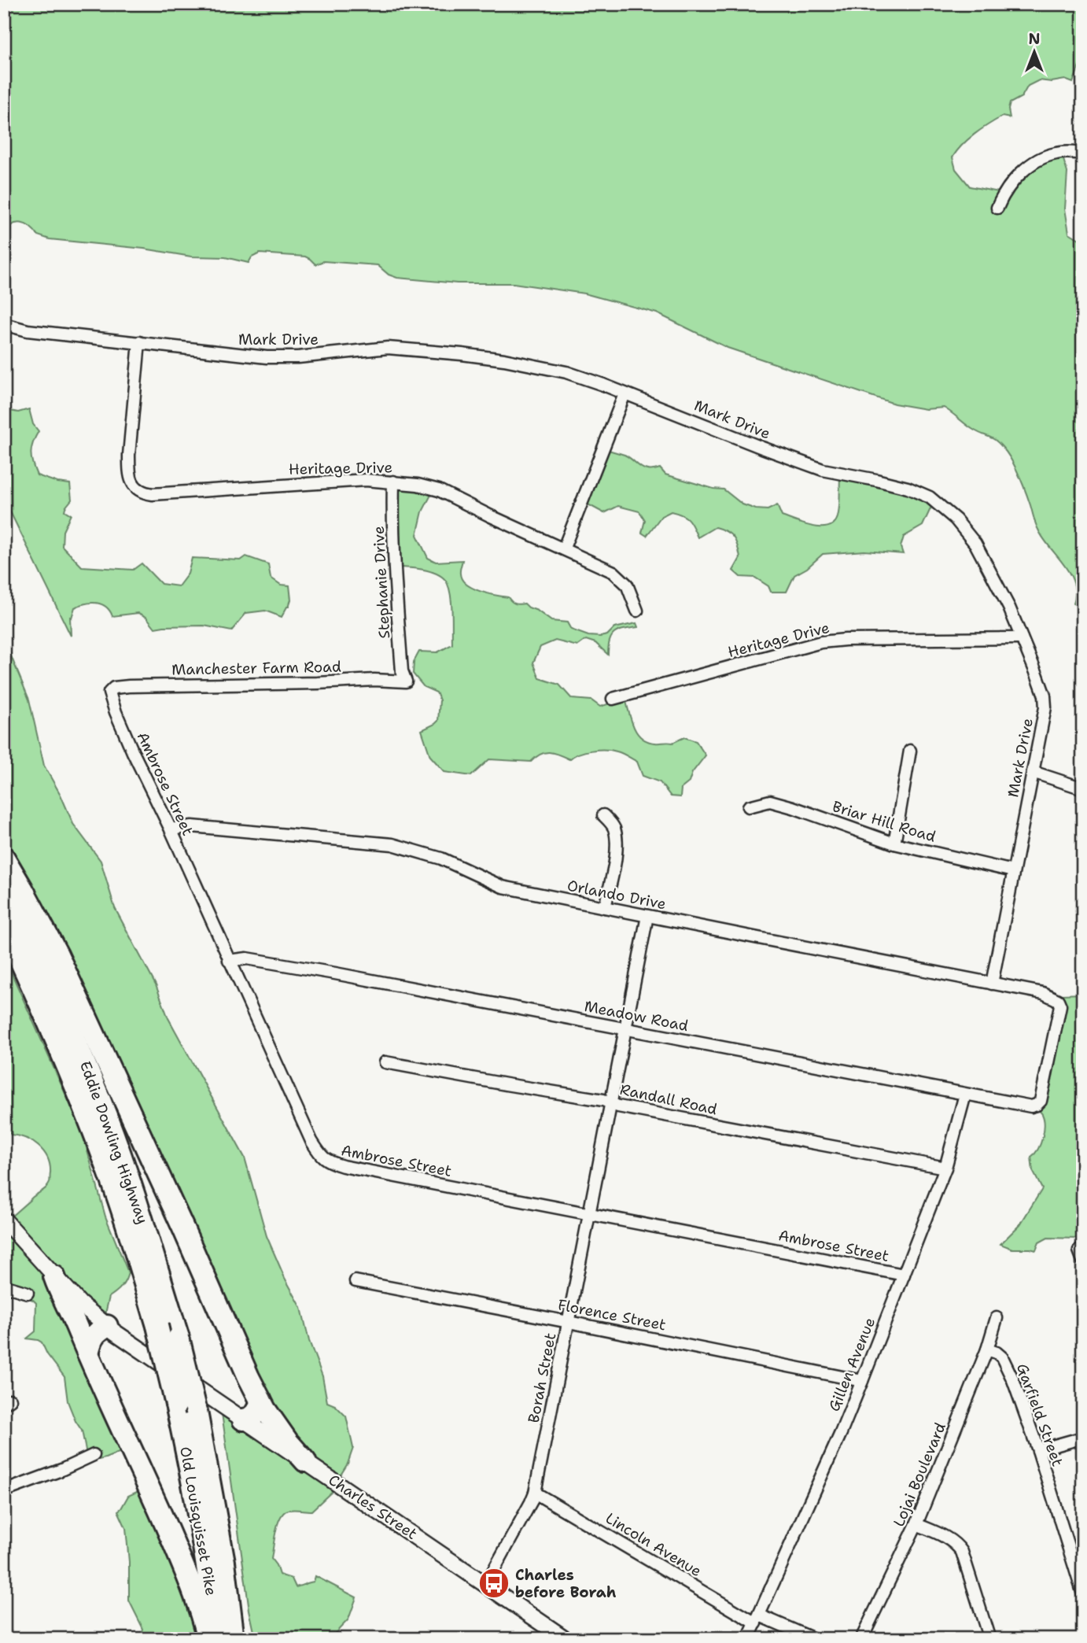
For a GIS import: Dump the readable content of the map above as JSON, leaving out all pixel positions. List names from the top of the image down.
{
  "streets": {
    "highway": ["Eddie Dowling Highway", "Old Louisquisset Pike"],
    "main road": ["Charles Street"],
    "street": [
      "Mark Drive",
      "Heritage Drive",
      "Stephanie Drive",
      "Manchester Farm Road",
      "Ambrose Street",
      "Briar Hill Road",
      "Orlando Drive",
      "Meadow Road",
      "Randall Road",
      "Florence Street",
      "Gillen Avenue",
      "Borah Street",
      "Garfield Street",
      "Lojai Boulevard",
      "Lincoln Avenue"
    ]
  },
  "crossings": [
    ["Mark Drive", "Heritage Drive"],
    ["Mark Drive", "Briar Hill Road"],
    ["Mark Drive", "Orlando Drive"],
    ["Heritage Drive", "Stephanie Drive"],
    ["Stephanie Drive", "Manchester Farm Road"],
    ["Manchester Farm Road", "Ambrose Street"],
    ["Ambrose Street", "Orlando Drive"],
    ["Ambrose Street", "Meadow Road"],
    ["Ambrose Street", "Gillen Avenue"],
    ["Ambrose Street", "Borah Street"],
    ["Orlando Drive", "Meadow Road"],
    ["Orlando Drive", "Borah Street"],
    ["Meadow Road", "Gillen Avenue"],
    ["Meadow Road", "Borah Street"],
    ["Randall Road", "Gillen Avenue"],
    ["Randall Road", "Borah Street"],
    ["Eddie Dowling Highway", "Old Louisquisset Pike"],
    ["Florence Street", "Gillen Avenue"],
    ["Florence Street", "Borah Street"],
    ["Gillen Avenue", "Lincoln Avenue"],
    ["Borah Street", "Charles Street"],
    ["Borah Street", "Lincoln Avenue"],
    ["Garfield Street", "Lojai Boulevard"]
  ],
  "places": {
    "bus stop": ["Charles before Borah"]
  },
  "north": "top"
}
